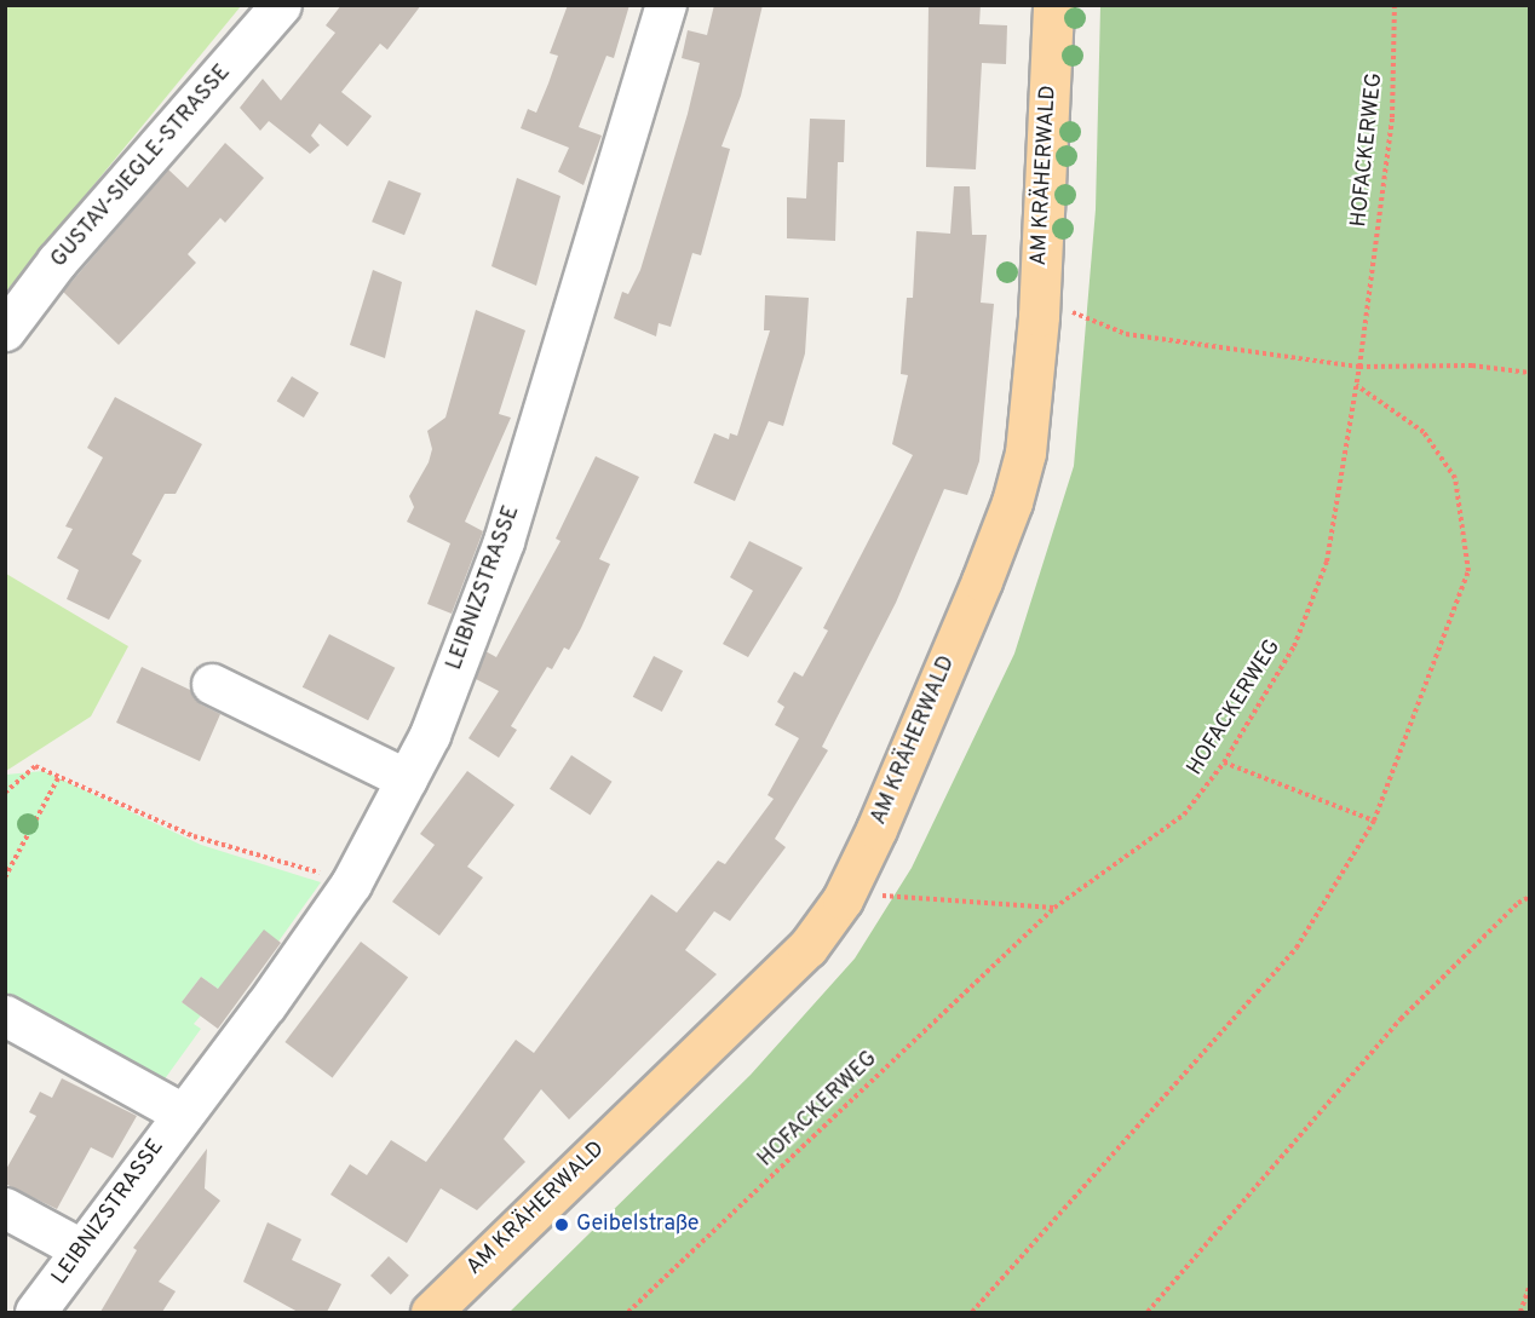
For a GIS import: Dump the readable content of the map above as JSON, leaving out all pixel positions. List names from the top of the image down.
{
  "streets": {
    "main road": ["AM KRÄHERWALD"],
    "street": ["GUSTAV-SIEGLE-STRASSE", "LEIBNIZSTRASSE"],
    "path": ["HOFACKERWEG"]
  },
  "places": ["Geibelstraße"]
}
